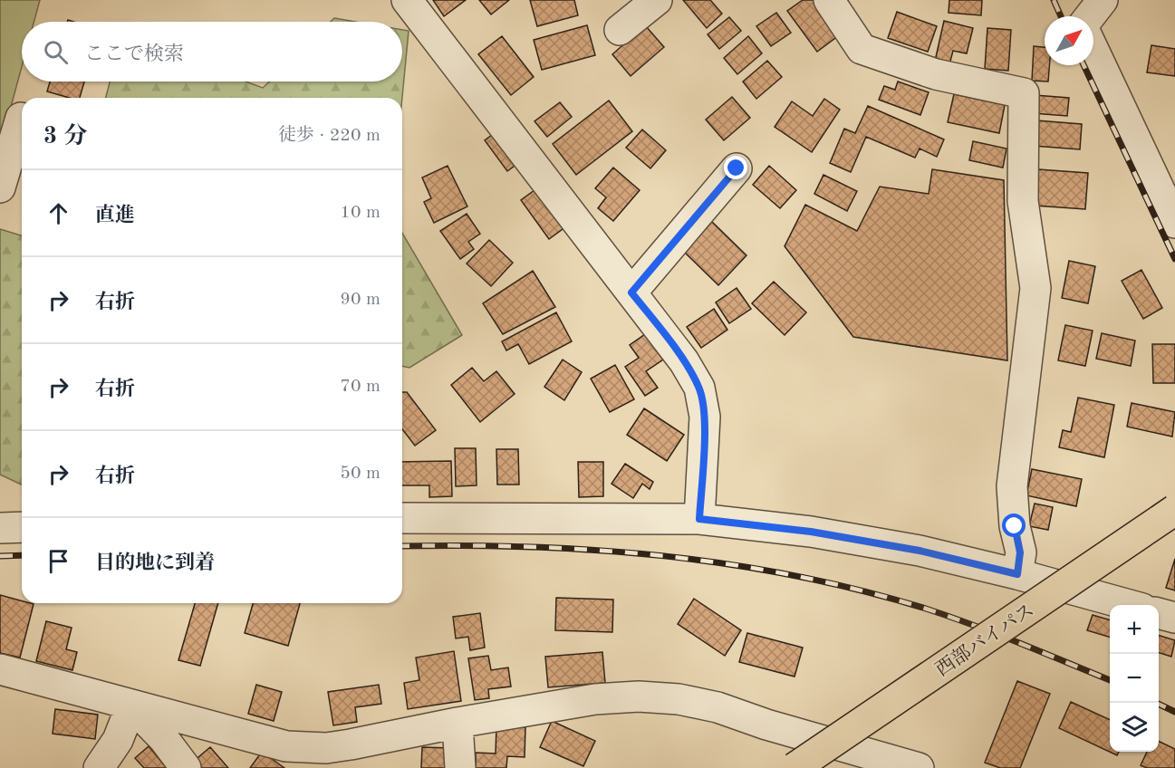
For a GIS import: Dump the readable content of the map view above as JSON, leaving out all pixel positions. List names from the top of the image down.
{
  "streets": {
    "highway": ["西部バイパス"]
  },
  "north": "top right",
  "page": {
    "search": "ここで検索",
    "heading": ["3 分", "徒歩 · 220 m"],
    "list": [
      ["直進", "10 m"],
      ["右折", "90 m"],
      ["右折", "70 m"],
      ["右折", "50 m"],
      "目的地に到着"
    ],
    "map_buttons": ["+", "−"]
  }
}
